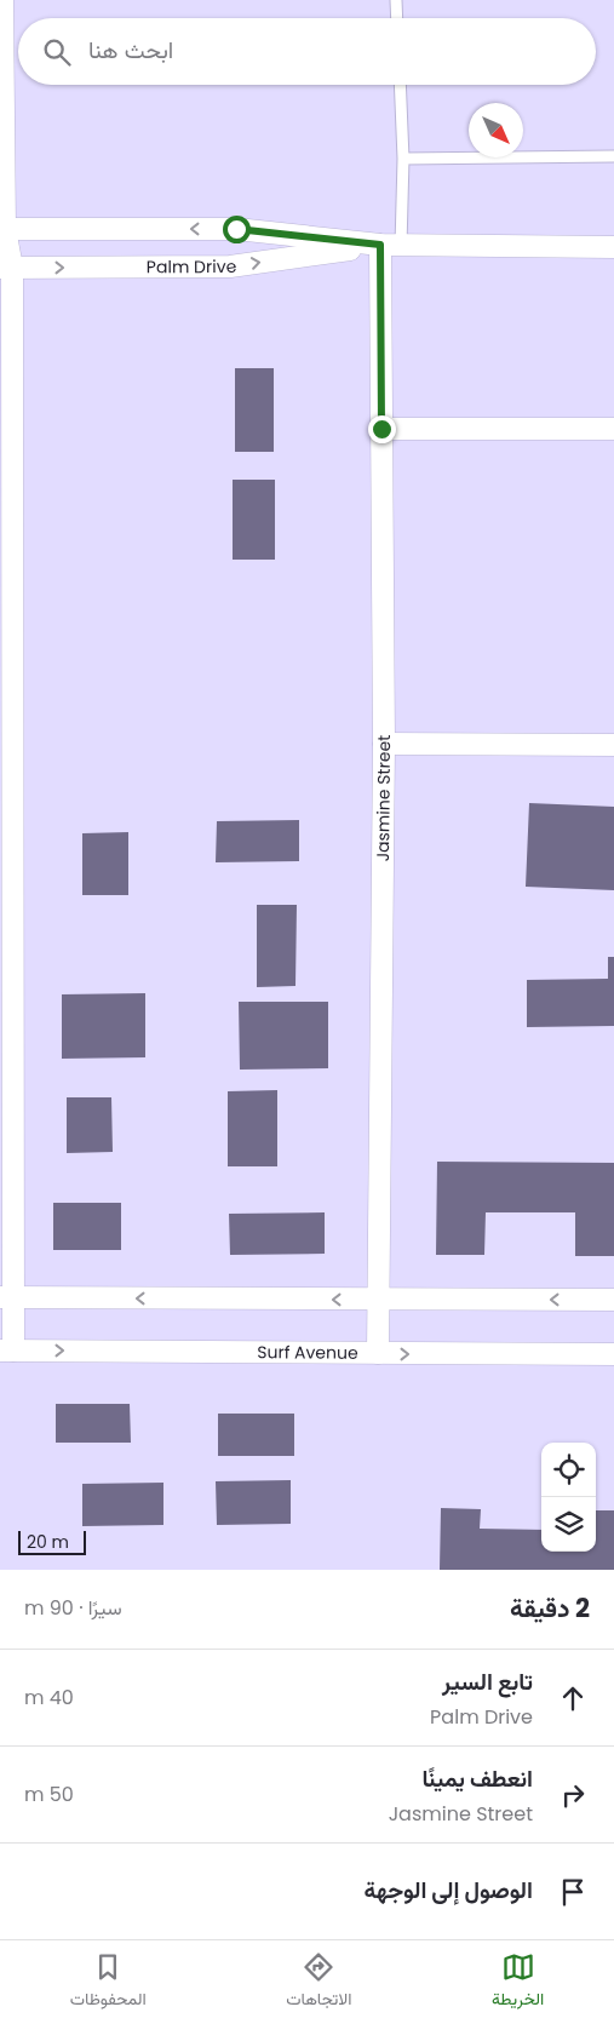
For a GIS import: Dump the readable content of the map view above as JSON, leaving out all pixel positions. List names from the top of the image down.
{
  "streets": {
    "street": ["Palm Drive", "Jasmine Street", "Surf Avenue"]
  },
  "crossings": [
    ["Palm Drive", "Jasmine Street"],
    ["Jasmine Street", "Surf Avenue"]
  ],
  "scale_bar": "20 m",
  "north": "bottom right",
  "page": {
    "search": "ابحث هنا",
    "scale": "20 m",
    "heading": ["2 دقيقة", "سيرًا · 90 m"],
    "list": [
      ["تابع السير", "Palm Drive", "40 m"],
      ["انعطف يمينًا", "Jasmine Street", "50 m"],
      "الوصول إلى الوجهة"
    ],
    "nav": ["الخريطة", "الاتجاهات", "المحفوظات"]
  }
}
